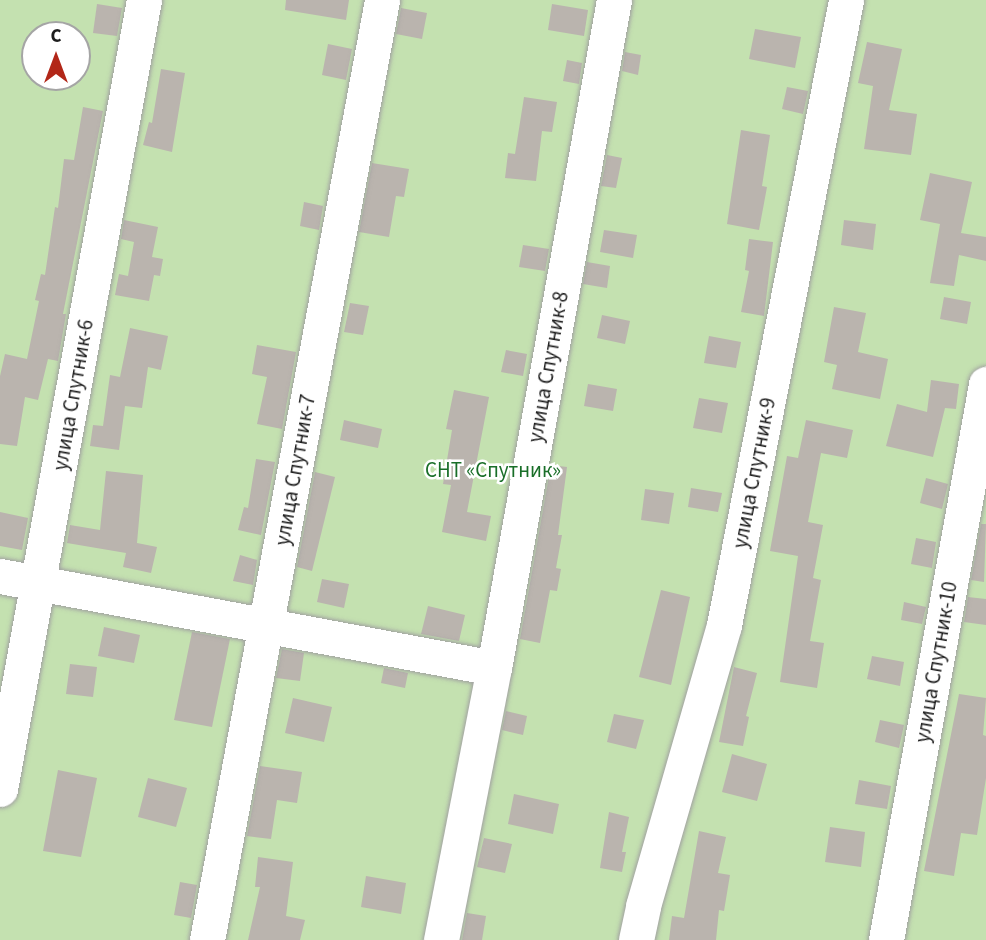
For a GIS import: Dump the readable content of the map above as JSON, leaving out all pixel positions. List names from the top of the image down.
{
  "streets": {
    "street": [
      "улица Спутник-8",
      "улица Спутник-6",
      "улица Спутник-7",
      "улица Спутник-9",
      "улица Спутник-10"
    ]
  },
  "parks": ["СНТ «Спутник»"],
  "north": "top"
}
